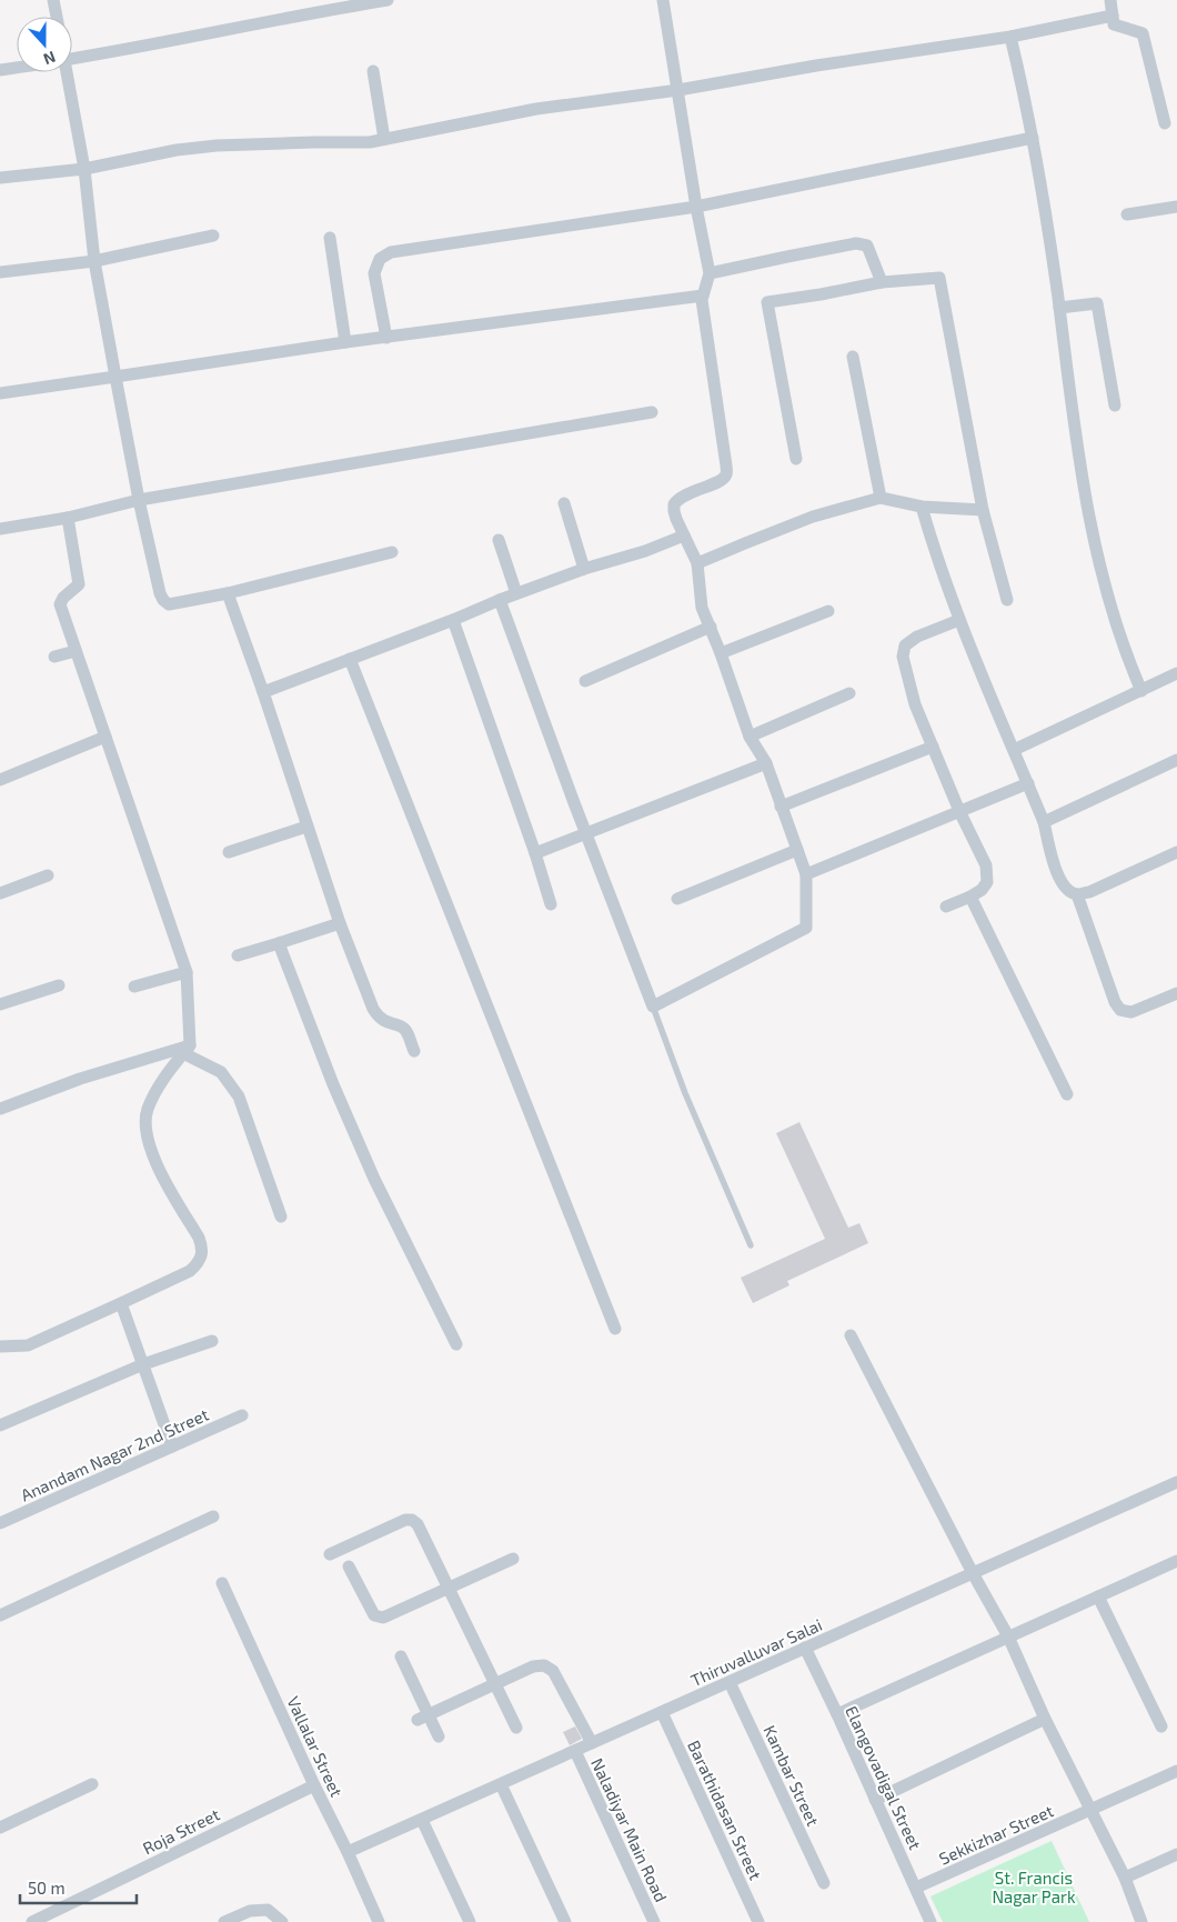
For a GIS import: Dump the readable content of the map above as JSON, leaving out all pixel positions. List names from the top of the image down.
{
  "streets": {
    "street": [
      "Anandam Nagar 2nd Street",
      "Thiruvalluvar Salai",
      "Vallalar Street",
      "Kambar Street",
      "Elangovadigal Street",
      "Barathidasan Street",
      "Naladiyar Main Road",
      "Roja Street",
      "Sekkizhar Street"
    ]
  },
  "crossings": [
    ["Thiruvalluvar Salai", "Vallalar Street"],
    ["Thiruvalluvar Salai", "Kambar Street"],
    ["Thiruvalluvar Salai", "Elangovadigal Street"],
    ["Thiruvalluvar Salai", "Barathidasan Street"],
    ["Thiruvalluvar Salai", "Naladiyar Main Road"],
    ["Vallalar Street", "Roja Street"],
    ["Elangovadigal Street", "Sekkizhar Street"]
  ],
  "parks": ["St. Francis Nagar Park"],
  "scale_bar": "50 m",
  "north": "bottom"
}
